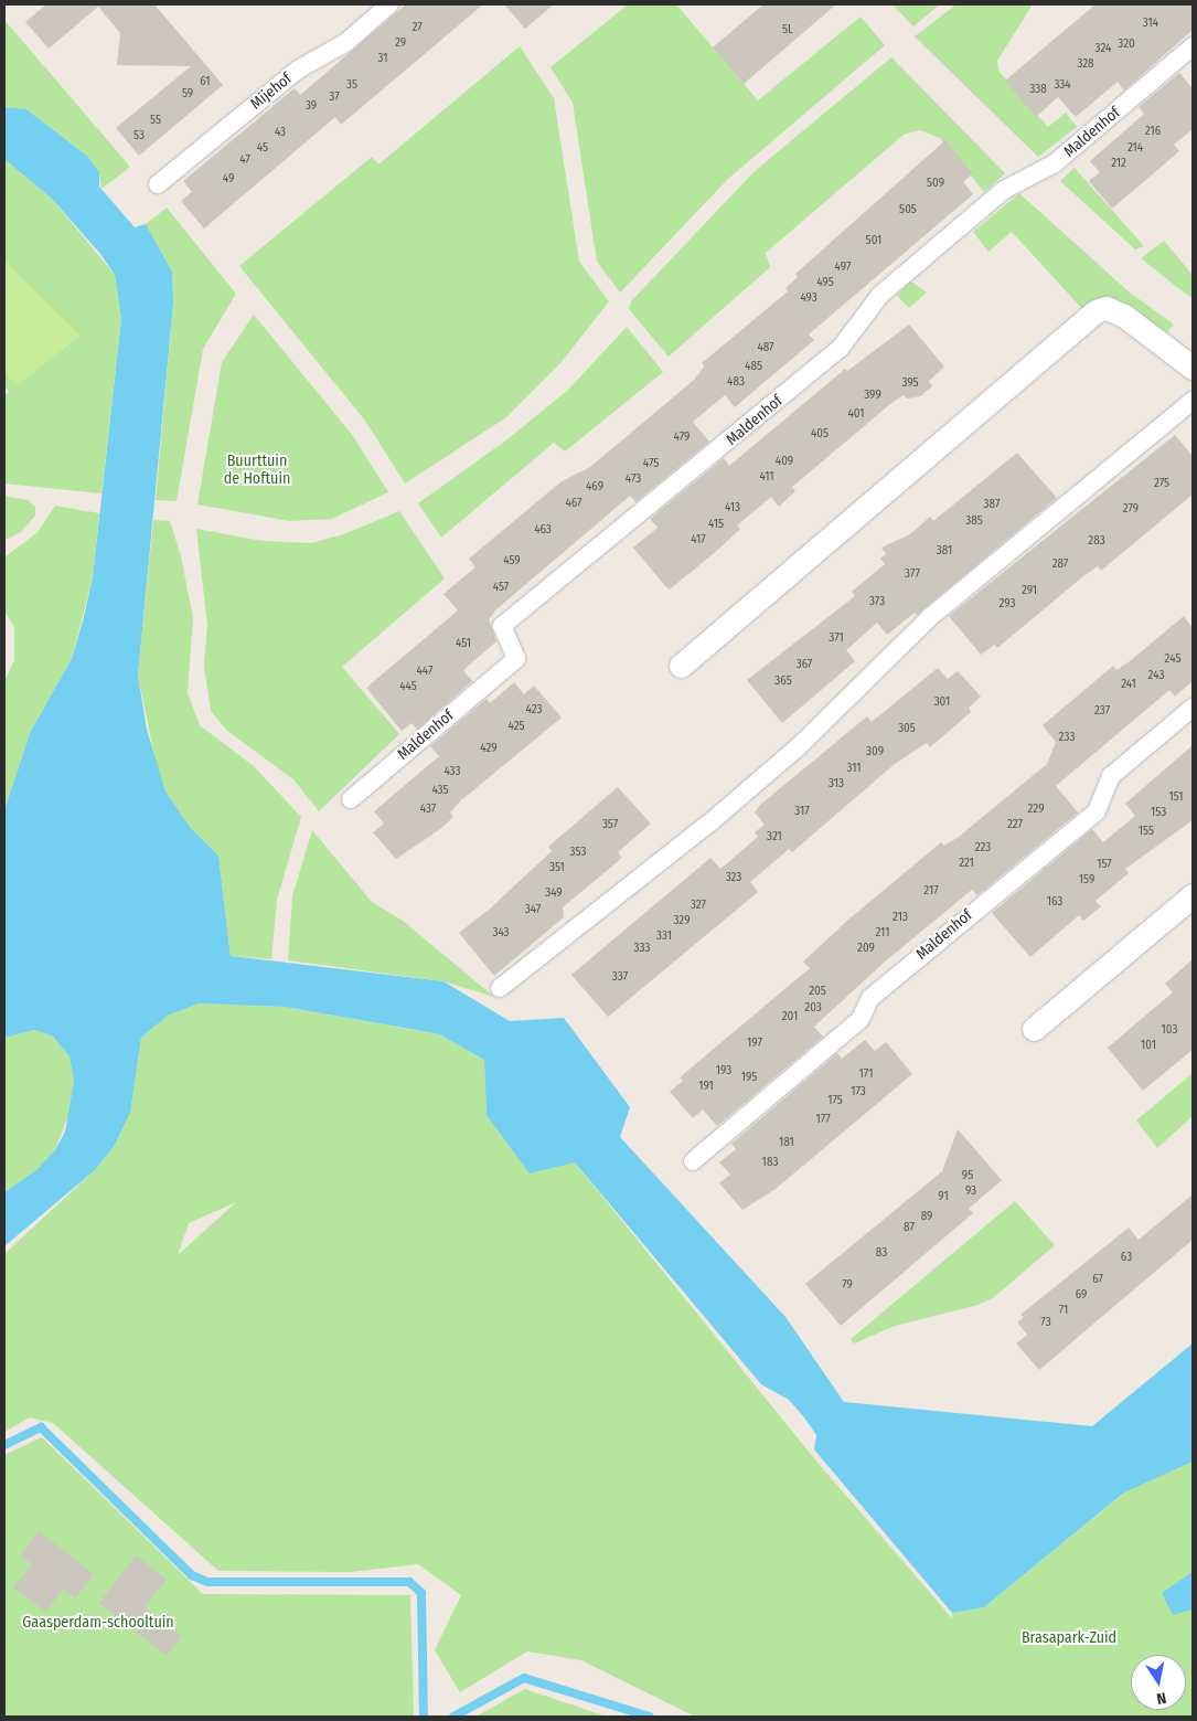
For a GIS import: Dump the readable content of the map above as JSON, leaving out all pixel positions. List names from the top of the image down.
{
  "streets": {
    "street": ["Mijehof", "Maldenhof"]
  },
  "parks": ["Buurttuin de Hoftuin", "Gaasperdam-schooltuin", "Brasapark-Zuid"],
  "house_numbers": [
    "314",
    "27",
    "5L",
    "29",
    "320",
    "324",
    "31",
    "328",
    "61",
    "35",
    "334",
    "338",
    "59",
    "37",
    "39",
    "55",
    "216",
    "43",
    "53",
    "45",
    "214",
    "47",
    "212",
    "49",
    "509",
    "505",
    "501",
    "497",
    "495",
    "493",
    "487",
    "485",
    "483",
    "395",
    "399",
    "401",
    "405",
    "479",
    "409",
    "475",
    "411",
    "473",
    "275",
    "469",
    "467",
    "387",
    "413",
    "279",
    "385",
    "415",
    "463",
    "417",
    "283",
    "381",
    "459",
    "287",
    "377",
    "457",
    "291",
    "373",
    "293",
    "371",
    "451",
    "245",
    "367",
    "447",
    "243",
    "365",
    "241",
    "445",
    "301",
    "423",
    "237",
    "425",
    "305",
    "233",
    "429",
    "309",
    "311",
    "433",
    "313",
    "435",
    "151",
    "437",
    "229",
    "317",
    "153",
    "357",
    "227",
    "155",
    "321",
    "223",
    "353",
    "221",
    "157",
    "351",
    "323",
    "159",
    "217",
    "349",
    "163",
    "327",
    "347",
    "213",
    "329",
    "343",
    "211",
    "331",
    "333",
    "209",
    "337",
    "205",
    "203",
    "201",
    "103",
    "197",
    "101",
    "193",
    "171",
    "195",
    "191",
    "173",
    "175",
    "177",
    "181",
    "183",
    "95",
    "93",
    "91",
    "89",
    "87",
    "83",
    "63",
    "67",
    "79",
    "69",
    "71",
    "73"
  ],
  "north": "bottom"
}
